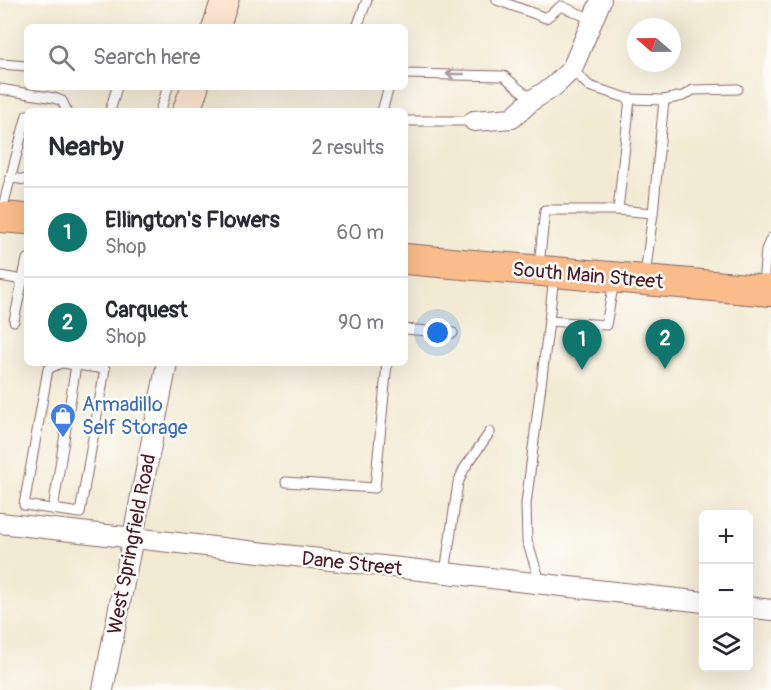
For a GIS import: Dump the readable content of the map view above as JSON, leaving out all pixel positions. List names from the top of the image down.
{
  "streets": {
    "main road": ["South Main Street"],
    "street": ["West Springfield Road", "Dane Street"]
  },
  "crossings": [
    ["West Springfield Road", "Dane Street"]
  ],
  "places": {
    "shop": ["Armadillo Self Storage"]
  },
  "north": "left",
  "page": {
    "search": "Search here",
    "heading": ["Nearby", "2 results"],
    "list": [
      {
        "mark": "1",
        "name": "Ellington's Flowers",
        "note": "Shop",
        "value": "60 m"
      },
      {
        "mark": "2",
        "name": "Carquest",
        "note": "Shop",
        "value": "90 m"
      }
    ],
    "pins": ["2", "1"],
    "map_buttons": ["+", "−"]
  }
}
